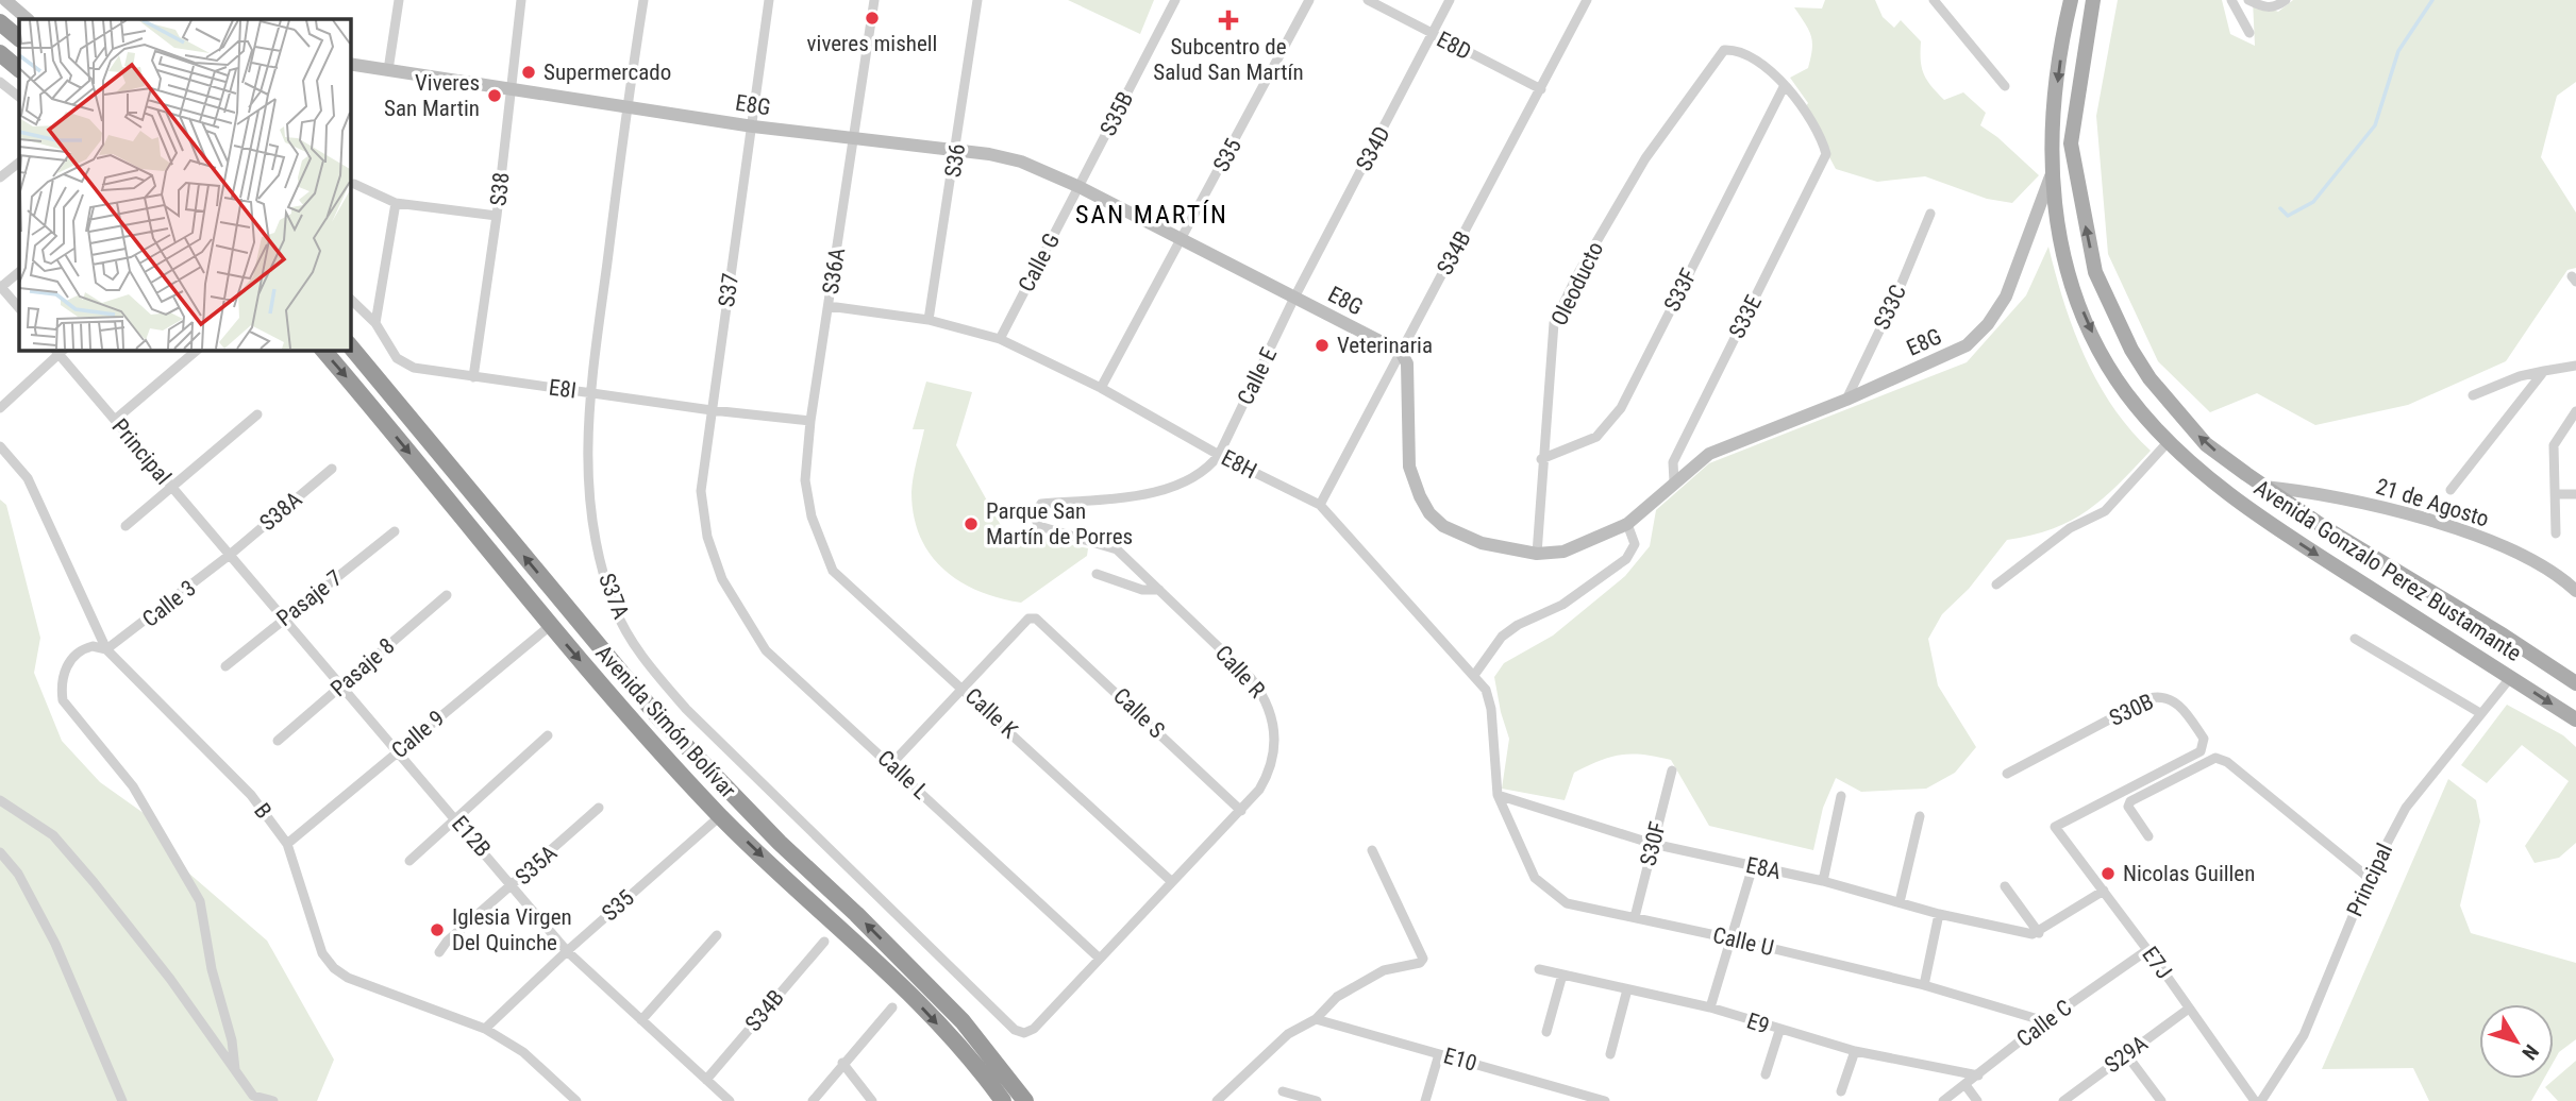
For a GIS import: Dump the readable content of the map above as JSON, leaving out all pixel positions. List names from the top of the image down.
{
  "streets": {
    "highway": ["Avenida Simón Bolívar"],
    "main road": ["Avenida Gonzalo Perez Bustamante"],
    "street": [
      "E8D",
      "E8G",
      "S35B",
      "S34D",
      "S35",
      "S36",
      "S38",
      "S34B",
      "Calle G",
      "S36A",
      "Oleoducto",
      "S37",
      "S33F",
      "S33C",
      "S33E",
      "Calle E",
      "E8I",
      "Principal",
      "E8H",
      "21 de Agosto",
      "S38A",
      "S37A",
      "Pasaje 7",
      "Calle 3",
      "Pasaje 8",
      "Calle R",
      "S30B",
      "Calle K",
      "Calle S",
      "Calle 9",
      "Calle L",
      "B",
      "E12B",
      "S30F",
      "S35A",
      "E8A",
      "Calle U",
      "E7J",
      "E9",
      "Calle C",
      "S29A",
      "E10"
    ]
  },
  "crossings": [
    ["E8D", "S34D"],
    ["E8D", "S34B"],
    ["E8G", "S35B"],
    ["E8G", "S34D"],
    ["E8G", "S35"],
    ["E8G", "S36"],
    ["E8G", "S38"],
    ["E8G", "S34B"],
    ["E8G", "Calle G"],
    ["E8G", "S36A"],
    ["E8G", "Oleoducto"],
    ["E8G", "S37"],
    ["E8G", "S33C"],
    ["E8G", "S33E"],
    ["E8G", "Calle E"],
    ["E8G", "Avenida Gonzalo Perez Bustamante"],
    ["E8G", "S37A"],
    ["S35B", "Calle G"],
    ["S34D", "Calle E"],
    ["S35", "E8H"],
    ["S35", "Avenida Simón Bolívar"],
    ["S35", "B"],
    ["S35", "E12B"],
    ["S36", "E8H"],
    ["S38", "E8I"],
    ["S34B", "E8H"],
    ["S34B", "E12B"],
    ["Calle G", "E8H"],
    ["S36A", "E8I"],
    ["S36A", "E8H"],
    ["S36A", "Calle K"],
    ["Oleoducto", "S33F"],
    ["Oleoducto", "S33E"],
    ["S37", "E8I"],
    ["S37", "Calle L"],
    ["S33F", "S33E"],
    ["Calle E", "E8H"],
    ["Calle E", "Calle R"],
    ["E8I", "S37A"],
    ["Principal", "S38A"],
    ["Principal", "Avenida Gonzalo Perez Bustamante"],
    ["Principal", "Calle 3"],
    ["Principal", "E12B"],
    ["E8H", "Calle R"],
    ["E8H", "E8A"],
    ["E8H", "Calle U"],
    ["21 de Agosto", "Avenida Gonzalo Perez Bustamante"],
    ["S38A", "Calle 3"],
    ["S38A", "E12B"],
    ["S37A", "Calle R"],
    ["Pasaje 7", "E12B"],
    ["Calle 3", "B"],
    ["Calle 3", "E12B"],
    ["Pasaje 8", "E12B"],
    ["Calle R", "Calle K"],
    ["Calle R", "Calle S"],
    ["Calle R", "Calle L"],
    ["S30B", "E7J"],
    ["Calle K", "Calle S"],
    ["Avenida Simón Bolívar", "Calle 9"],
    ["Calle 9", "B"],
    ["Calle 9", "E12B"],
    ["E12B", "S35A"],
    ["S30F", "E8A"],
    ["S30F", "Calle U"],
    ["E8A", "Calle U"],
    ["Calle U", "Calle C"],
    ["E7J", "Calle C"],
    ["E7J", "S29A"],
    ["E9", "Calle C"]
  ],
  "districts": ["SAN MARTÍN"],
  "places": {
    "other": [
      "viveres mishell",
      "Supermercado",
      "Viveres San Martin",
      "Veterinaria",
      "Parque San Martín de Porres",
      "Nicolas Guillen",
      "Iglesia Virgen Del Quinche"
    ],
    "health": ["Subcentro de Salud San Martín"]
  },
  "north": "bottom right"
}
